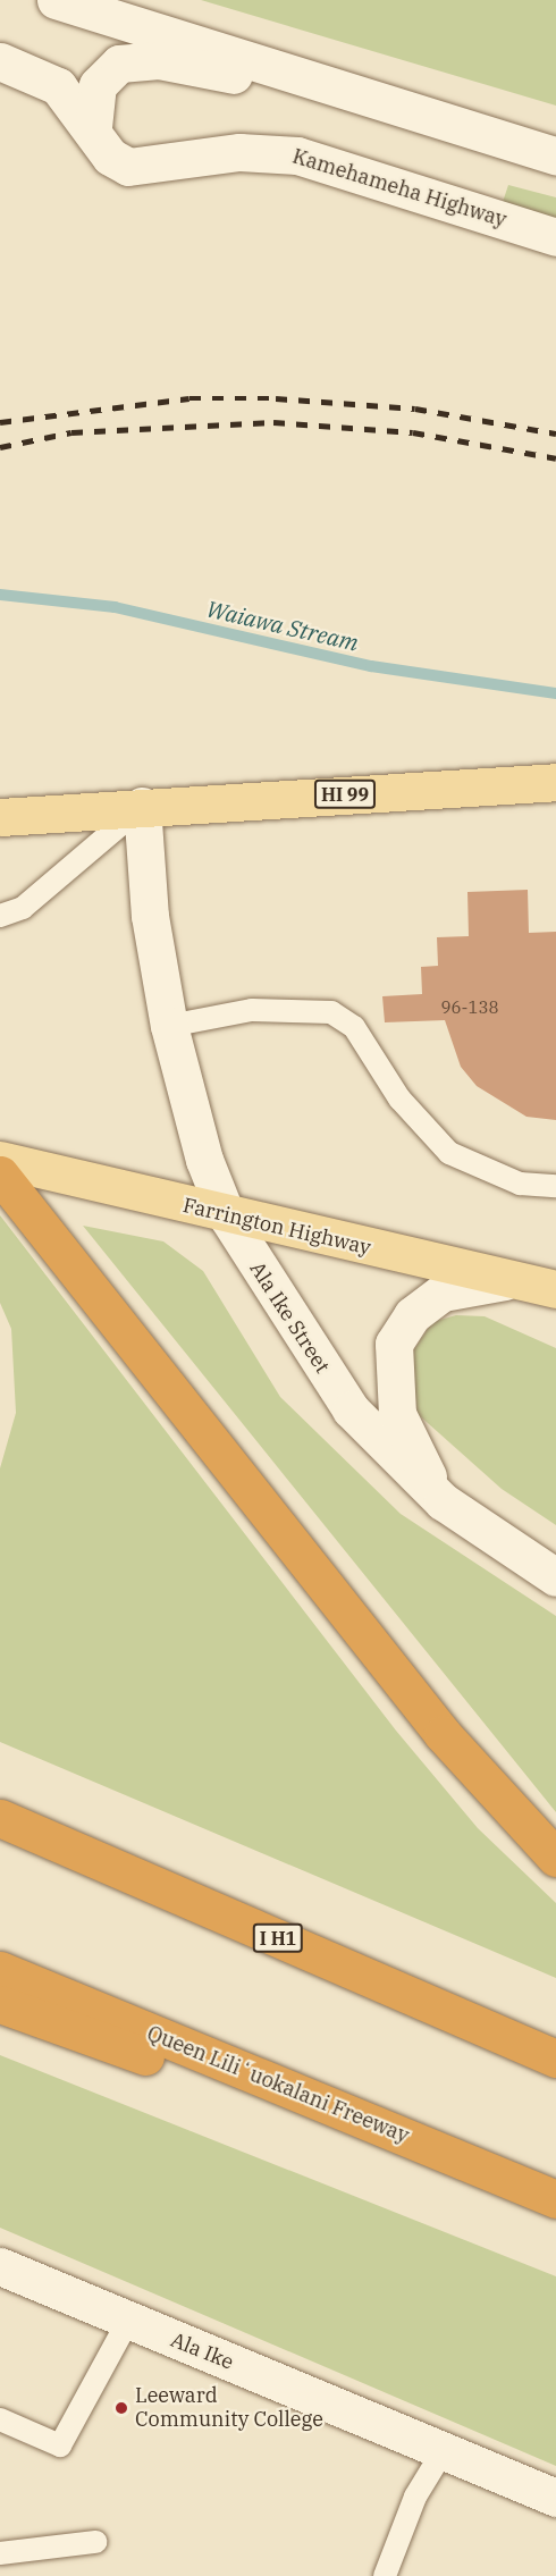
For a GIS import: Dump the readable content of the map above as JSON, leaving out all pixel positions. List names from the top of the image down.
{
  "streets": {
    "highway": ["I H1", "Queen Liliʻuokalani Freeway"],
    "main road": ["HI 99", "Farrington Highway"],
    "street": ["Kamehameha Highway", "Ala Ike Street", "Ala Ike"]
  },
  "crossings": [
    ["HI 99", "Ala Ike Street"],
    ["Farrington Highway", "Ala Ike Street"]
  ],
  "water": ["Waiawa Stream"],
  "places": ["Leeward Community College"],
  "house_numbers": ["96-138"]
}
